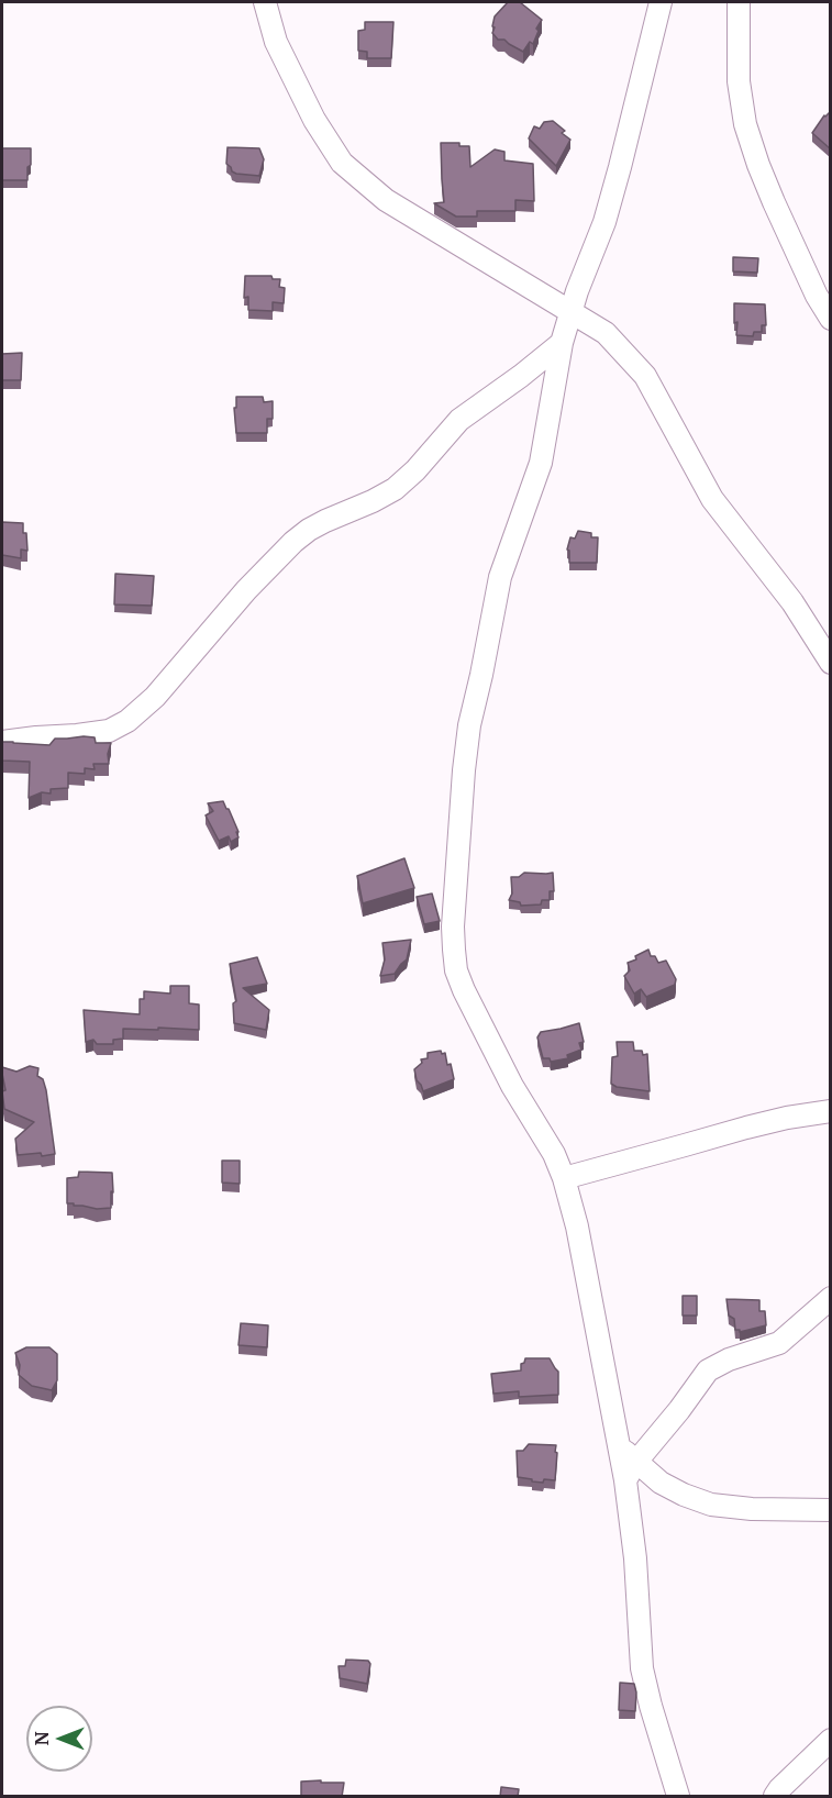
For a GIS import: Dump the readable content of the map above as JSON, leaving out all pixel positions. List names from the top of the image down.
{
  "north": "left"
}
